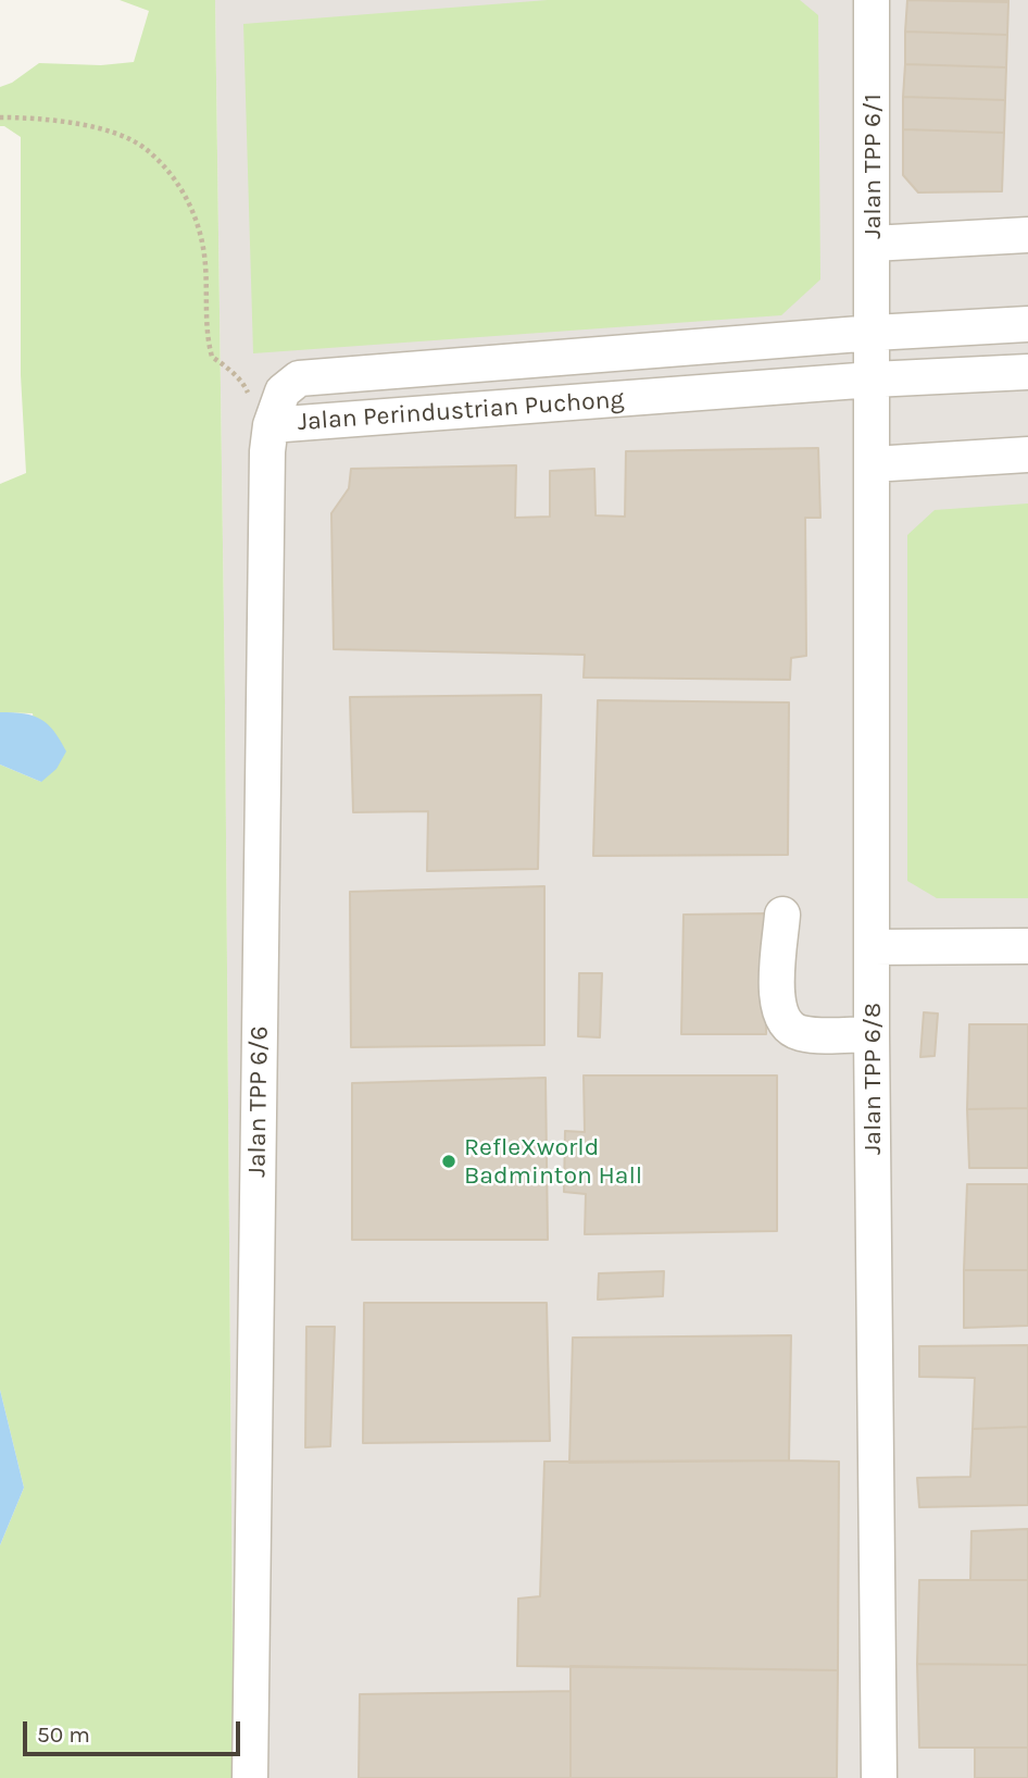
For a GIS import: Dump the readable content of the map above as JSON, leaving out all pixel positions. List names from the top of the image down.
{
  "streets": {
    "street": [
      "Jalan TPP 6/1",
      "Jalan Perindustrian Puchong",
      "Jalan TPP 6/8",
      "Jalan TPP 6/6"
    ]
  },
  "crossings": [
    ["Jalan TPP 6/1", "Jalan Perindustrian Puchong"],
    ["Jalan TPP 6/1", "Jalan TPP 6/8"],
    ["Jalan Perindustrian Puchong", "Jalan TPP 6/8"],
    ["Jalan Perindustrian Puchong", "Jalan TPP 6/6"]
  ],
  "places": ["RefleXworld Badminton Hall"],
  "scale_bar": "50 m"
}
